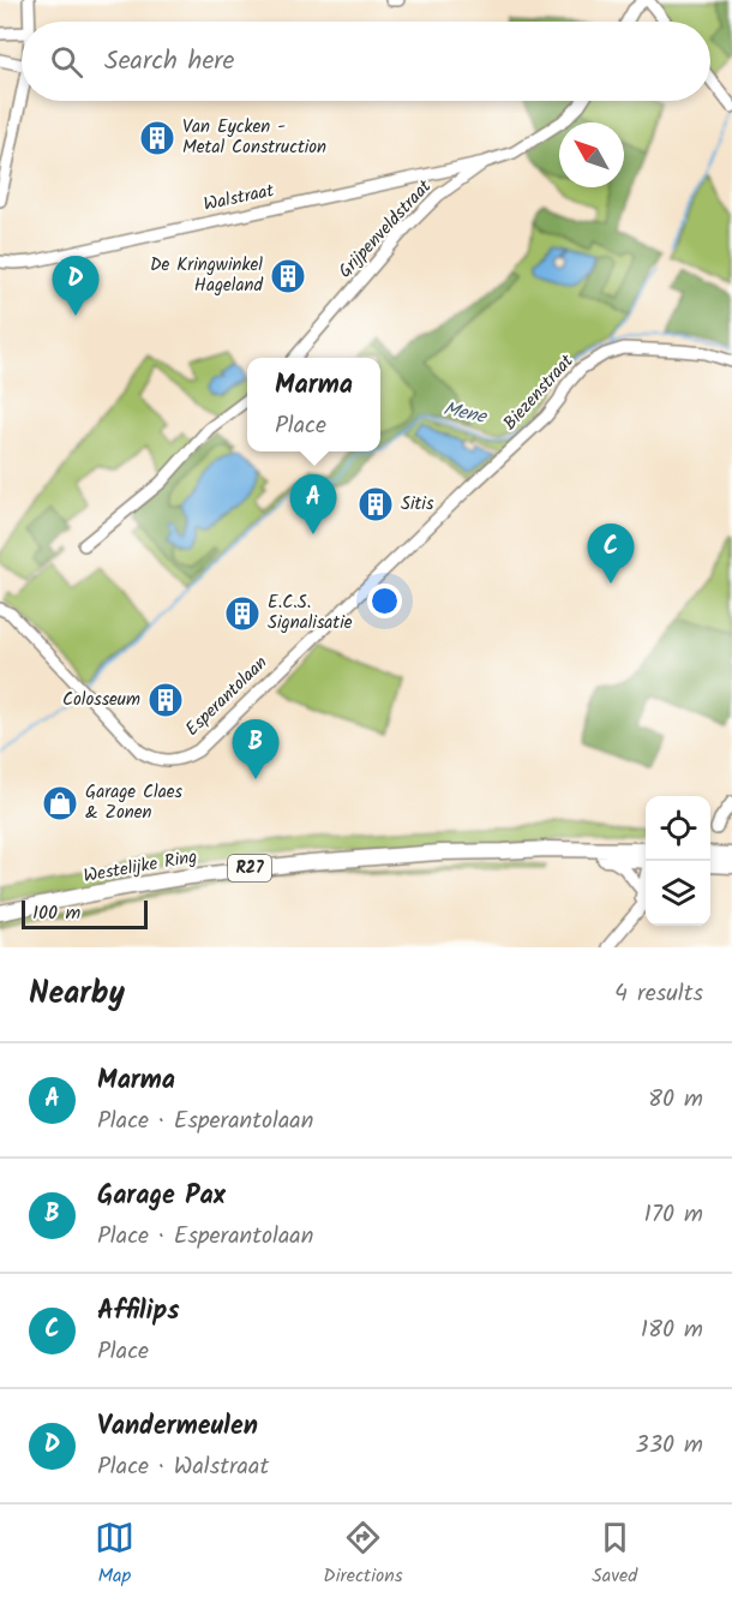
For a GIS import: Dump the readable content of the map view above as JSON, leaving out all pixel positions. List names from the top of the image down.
{
  "streets": {
    "main road": ["Westelijke Ring", "R27"],
    "street": [
      "Walstraat",
      "Grijpenveldstraat",
      "Biezenstraat",
      "Esperantolaan"
    ]
  },
  "crossings": [
    ["Walstraat", "Grijpenveldstraat"],
    ["Biezenstraat", "Esperantolaan"]
  ],
  "water": ["Mene"],
  "places": {
    "building": [
      "Van Eycken - Metal Construction",
      "De Kringwinkel Hageland",
      "Sitis",
      "E.C.S. Signalisatie",
      "Colosseum"
    ],
    "shop": ["Garage Claes & Zonen"]
  },
  "scale_bar": "100 m",
  "north": "top left",
  "page": {
    "search": "Search here",
    "pins": [
      "D",
      "A",
      "C",
      "B"
    ],
    "popup": ["Marma", "Place"],
    "scale": "100 m",
    "heading": ["Nearby", "4 results"],
    "list": [
      {
        "mark": "A",
        "name": "Marma",
        "note": "Place · Esperantolaan",
        "value": "80 m"
      },
      {
        "mark": "B",
        "name": "Garage Pax",
        "note": "Place · Esperantolaan",
        "value": "170 m"
      },
      {
        "mark": "C",
        "name": "Affilips",
        "note": "Place",
        "value": "180 m"
      },
      {
        "mark": "D",
        "name": "Vandermeulen",
        "note": "Place · Walstraat",
        "value": "330 m"
      }
    ],
    "nav": ["Map", "Directions", "Saved"]
  }
}
